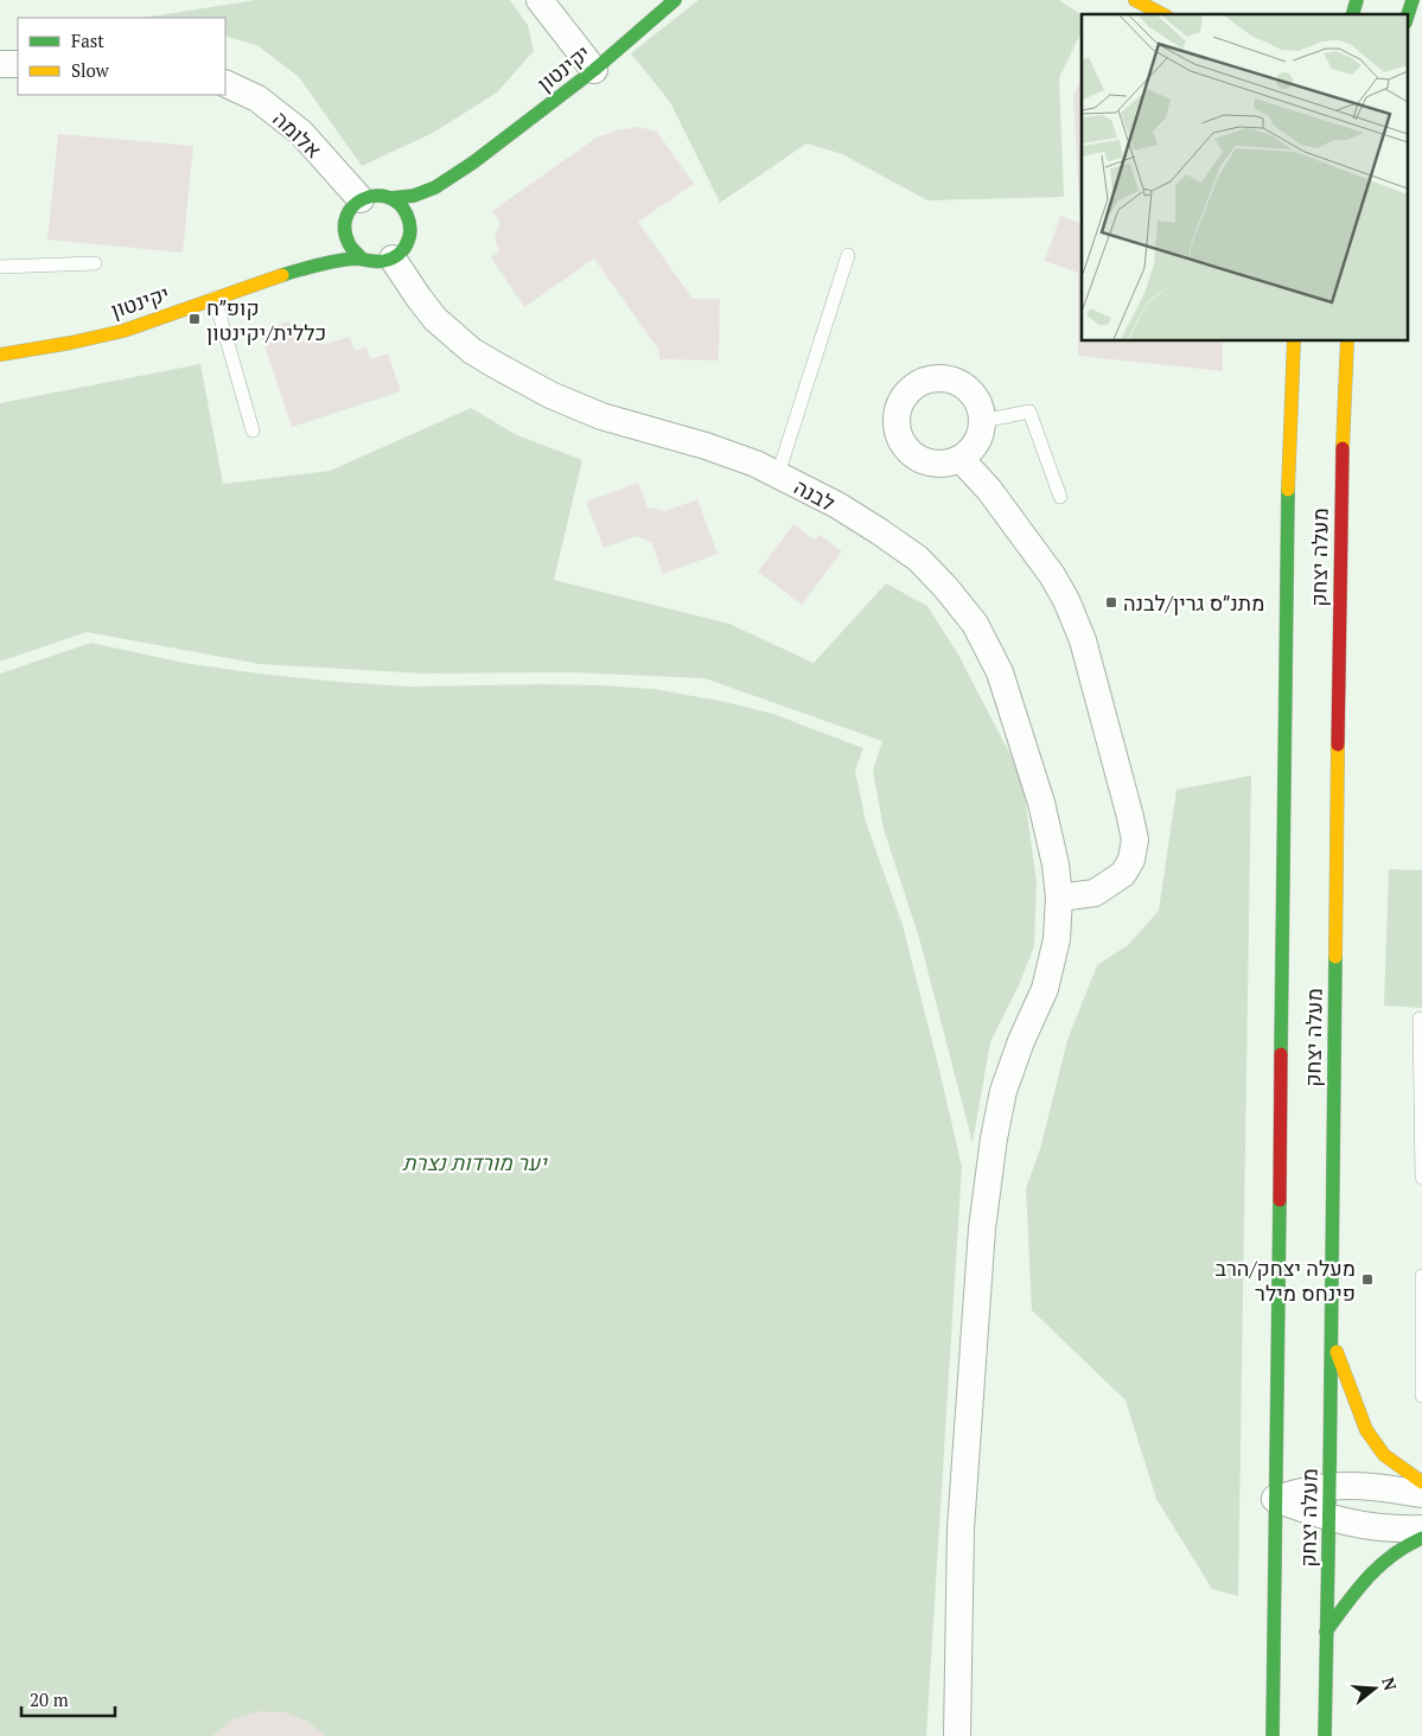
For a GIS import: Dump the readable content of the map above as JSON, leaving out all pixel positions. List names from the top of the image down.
{
  "streets": {
    "street": [
      "יקינטון",
      "אלומה",
      "לבנה",
      "מעלה יצחק"
    ]
  },
  "crossings": [
    ["יקינטון", "אלומה"],
    ["יקינטון", "לבנה"],
    ["אלומה", "לבנה"]
  ],
  "parks": ["יער מורדות נצרת"],
  "places": {
    "transit": ["קופ״ח כללית/יקינטון", "מתנ״ס גרין/לבנה", "מעלה יצחק/הרב פינחס מילר"]
  },
  "legend": ["Fast", "Slow"],
  "scale_bar": "20 m",
  "north": "right"
}
